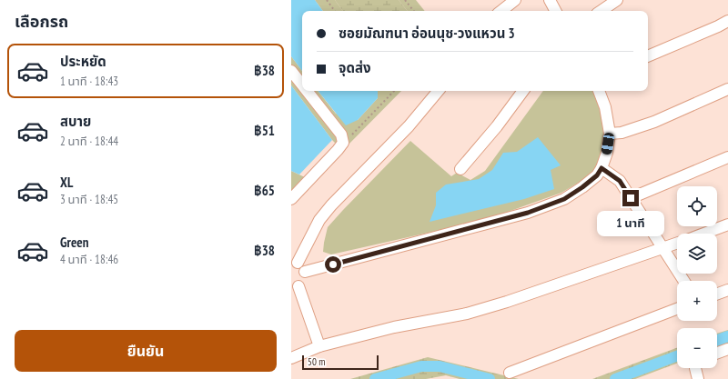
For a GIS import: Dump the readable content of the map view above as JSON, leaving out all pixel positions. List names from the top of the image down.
{
  "scale_bar": "50 m",
  "page": {
    "heading": "เลือกรถ",
    "banner": ["ซอยมัณฑนา อ่อนนุช-วงแหวน 3", "จุดส่ง"],
    "list": [
      {
        "name": "ประหยัด",
        "note": "1 นาที · 18:43",
        "value": "฿38"
      },
      {
        "name": "สบาย",
        "note": "2 นาที · 18:44",
        "value": "฿51"
      },
      {
        "name": "XL",
        "note": "3 นาที · 18:45",
        "value": "฿65"
      },
      {
        "name": "Green",
        "note": "4 นาที · 18:46",
        "value": "฿38"
      }
    ],
    "map_buttons": ["+", "−"],
    "bubble": "1 นาที",
    "buttons": "ยืนยัน",
    "scale": "50 m"
  }
}
